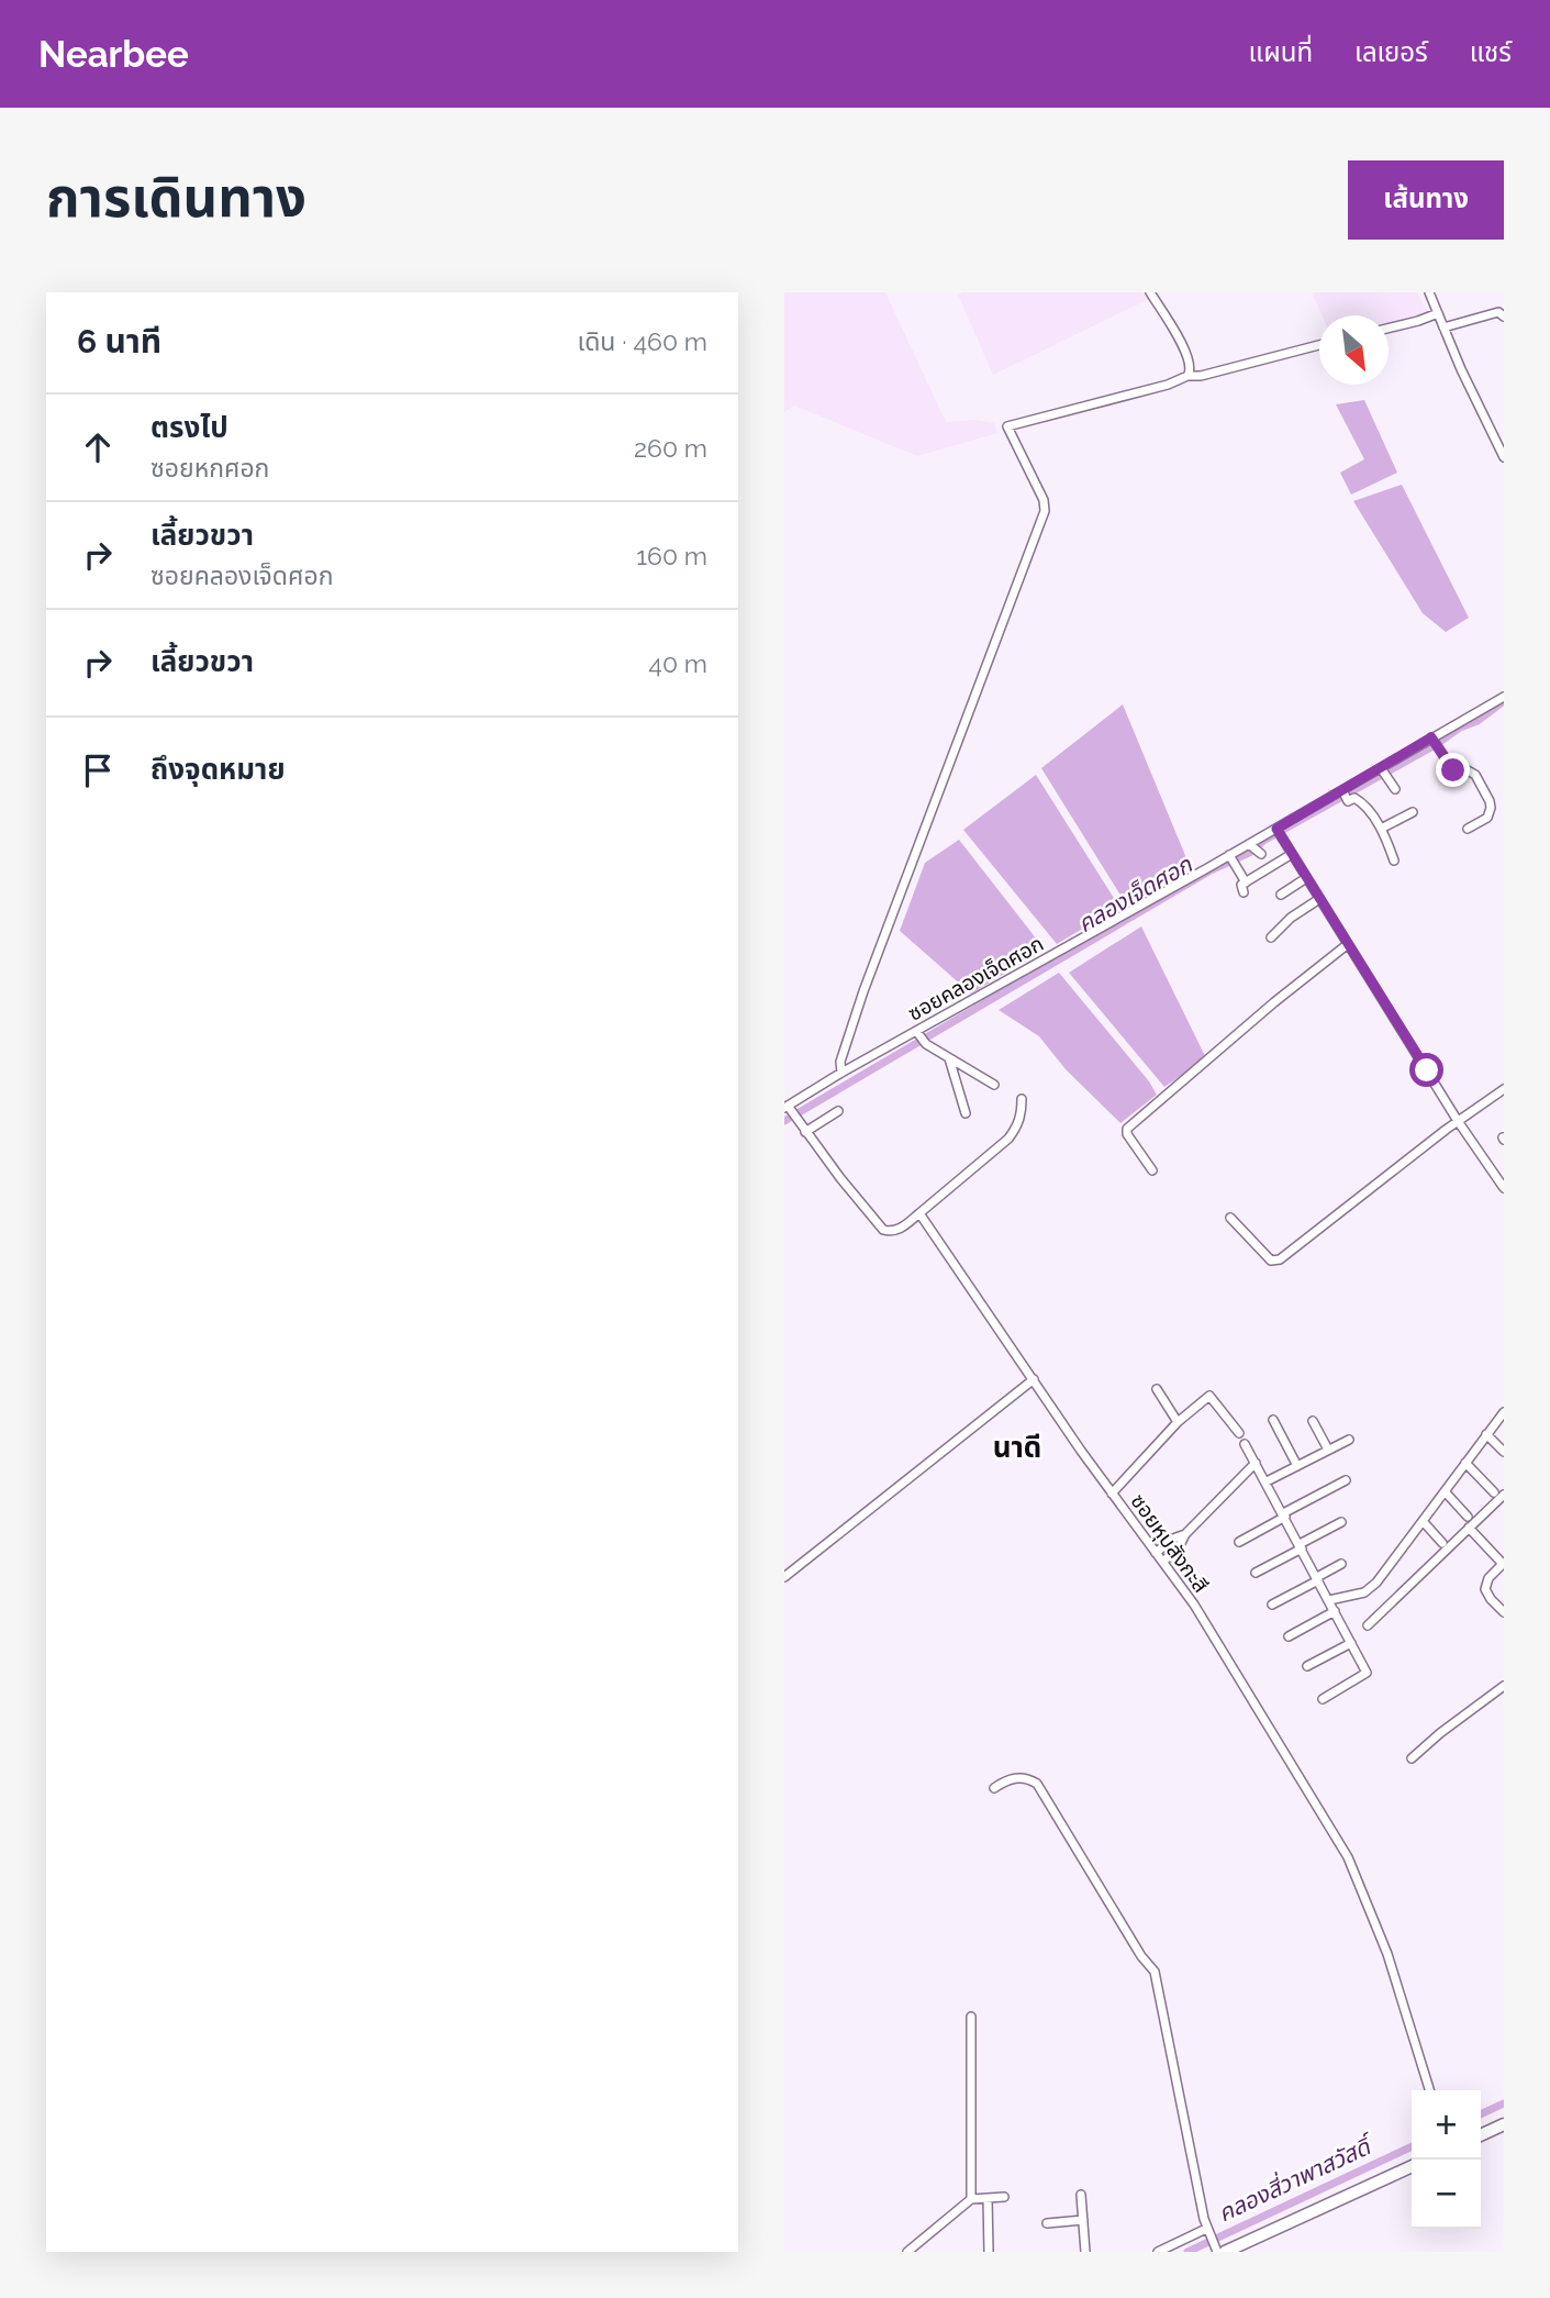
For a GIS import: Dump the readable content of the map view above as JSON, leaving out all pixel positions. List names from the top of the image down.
{
  "streets": {
    "street": ["ซอยคลองเจ็ดศอก", "ซอยหุบสังกะสี"]
  },
  "districts": ["นาดี"],
  "water": ["คลองเจ็ดศอก", "คลองสี่วาพาสวัสดิ์"],
  "north": "bottom right",
  "page": {
    "header": "Nearbee",
    "nav": ["แผนที่", "เลเยอร์", "แชร์"],
    "title": "การเดินทาง",
    "buttons": "เส้นทาง",
    "heading": ["6 นาที", "เดิน · 460 m"],
    "list": [
      ["ตรงไป", "ซอยหกศอก", "260 m"],
      ["เลี้ยวขวา", "ซอยคลองเจ็ดศอก", "160 m"],
      ["เลี้ยวขวา", "40 m"],
      "ถึงจุดหมาย"
    ],
    "map_buttons": ["+", "−"]
  }
}
